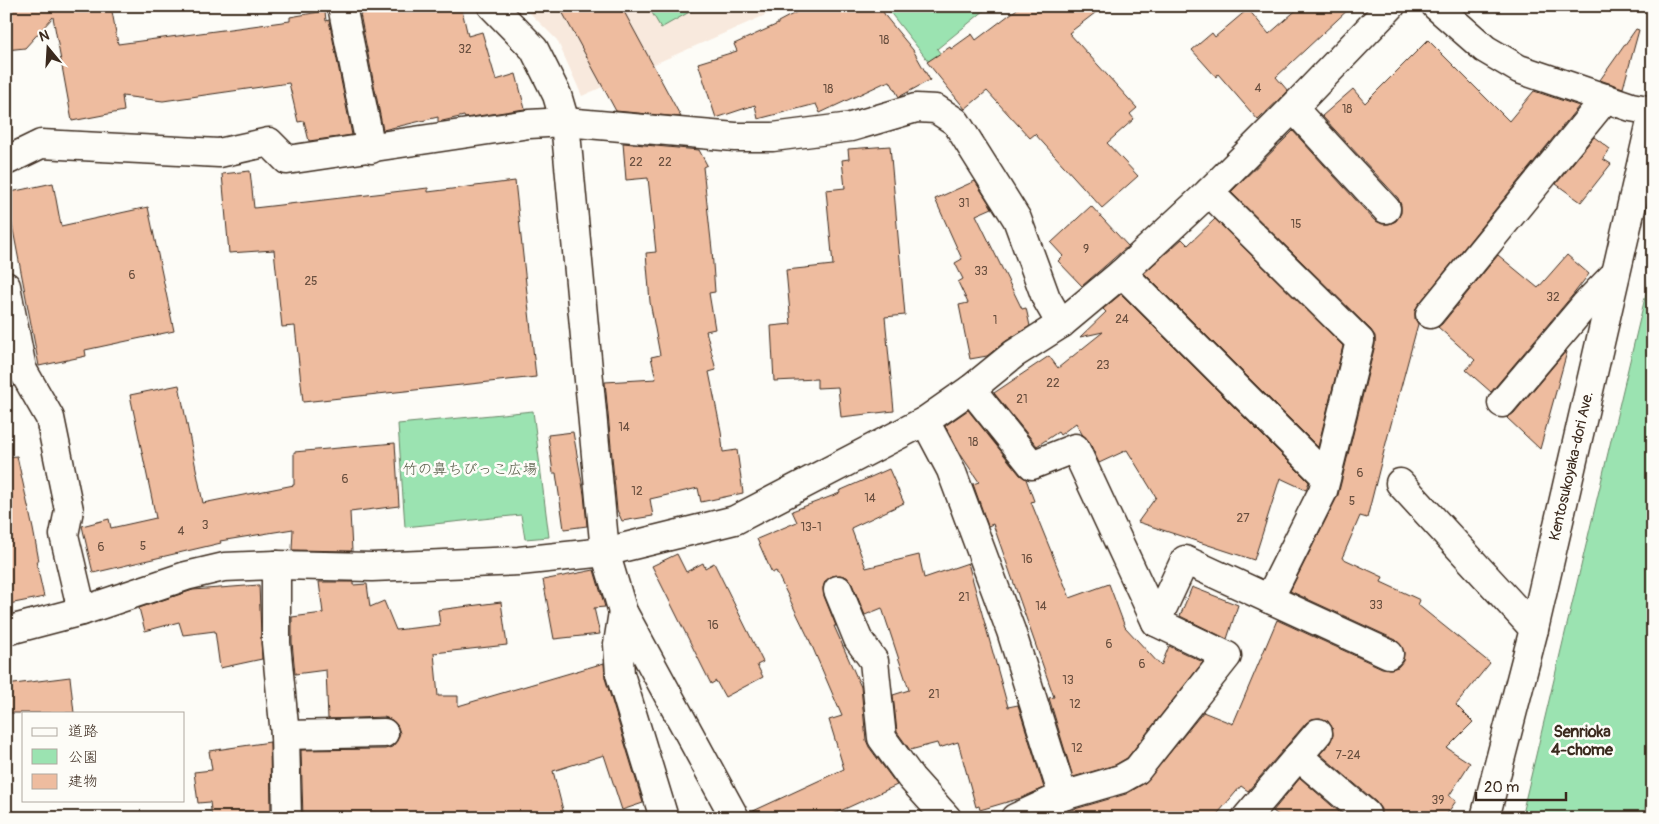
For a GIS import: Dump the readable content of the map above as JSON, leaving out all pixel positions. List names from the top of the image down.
{
  "streets": {
    "street": ["Kentosukoyaka-dori Ave."]
  },
  "districts": ["Senrioka 4-chome"],
  "parks": ["竹の鼻ちびっこ広場"],
  "house_numbers": [
    "18",
    "32",
    "4",
    "18",
    "18",
    "22",
    "22",
    "31",
    "15",
    "9",
    "33",
    "6",
    "25",
    "32",
    "24",
    "1",
    "23",
    "22",
    "21",
    "14",
    "18",
    "6",
    "6",
    "12",
    "14",
    "5",
    "27",
    "3",
    "13-1",
    "4",
    "5",
    "6",
    "16",
    "21",
    "33",
    "14",
    "16",
    "6",
    "6",
    "13",
    "21",
    "12",
    "12",
    "7-24",
    "39"
  ],
  "legend": ["道路", "公園", "建物"],
  "scale_bar": "20 m",
  "north": "top"
}
